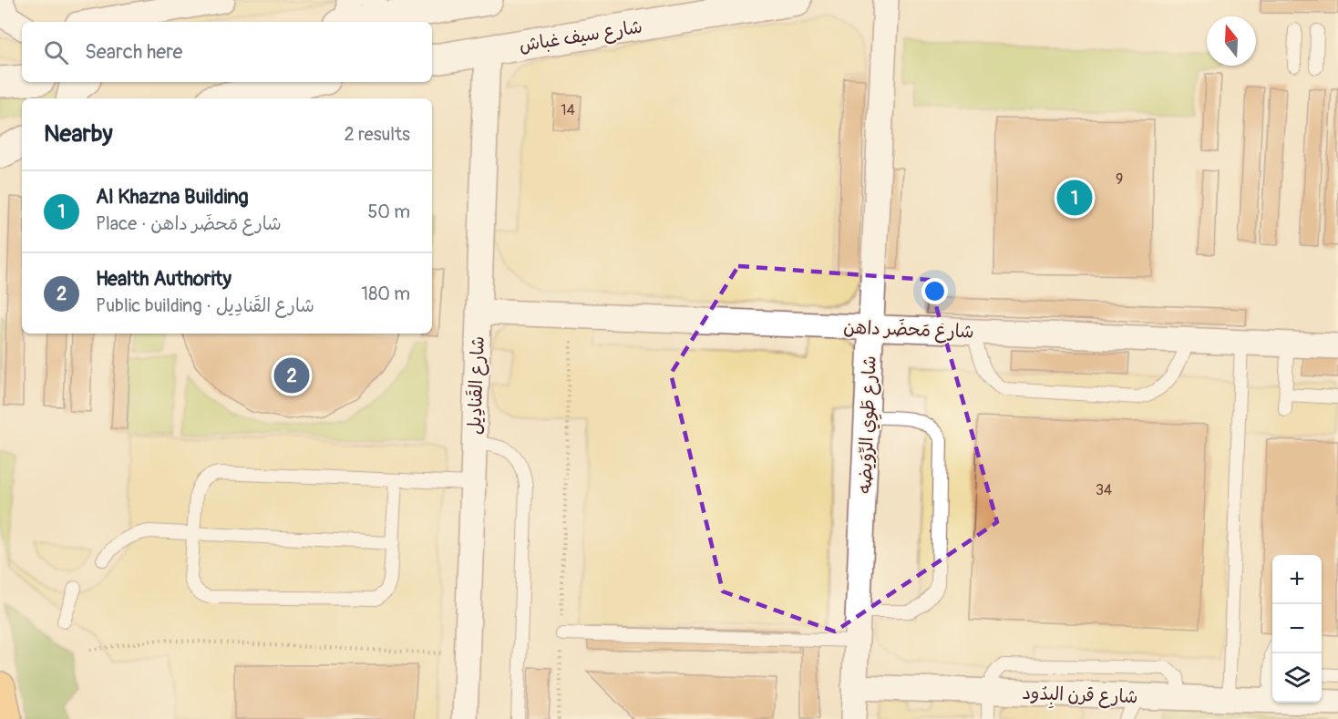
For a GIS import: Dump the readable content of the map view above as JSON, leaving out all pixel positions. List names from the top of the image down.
{
  "streets": {
    "street": [
      "شارع سيف غباش",
      "شارع مَحضَر داهن",
      "شارع القَنادِيل",
      "شارع طَوِي الرِّوَيضه",
      "شارع قرن البِدُود"
    ]
  },
  "crossings": [
    ["شارع سيف غباش", "شارع القَنادِيل"],
    ["شارع مَحضَر داهن", "شارع القَنادِيل"],
    ["شارع مَحضَر داهن", "شارع طَوِي الرِّوَيضه"],
    ["شارع طَوِي الرِّوَيضه", "شارع قرن البِدُود"]
  ],
  "house_numbers": ["14", "9", "34"],
  "north": "top",
  "page": {
    "search": "Search here",
    "heading": ["Nearby", "2 results"],
    "list": [
      {
        "mark": "1",
        "name": "Al Khazna Building",
        "note": "Place · شارع مَحضَر داهن",
        "value": "50 m"
      },
      {
        "mark": "2",
        "name": "Health Authority",
        "note": "Public building · شارع القَنادِيل",
        "value": "180 m"
      }
    ],
    "pins": ["1", "2"],
    "map_buttons": ["+", "−"]
  }
}
